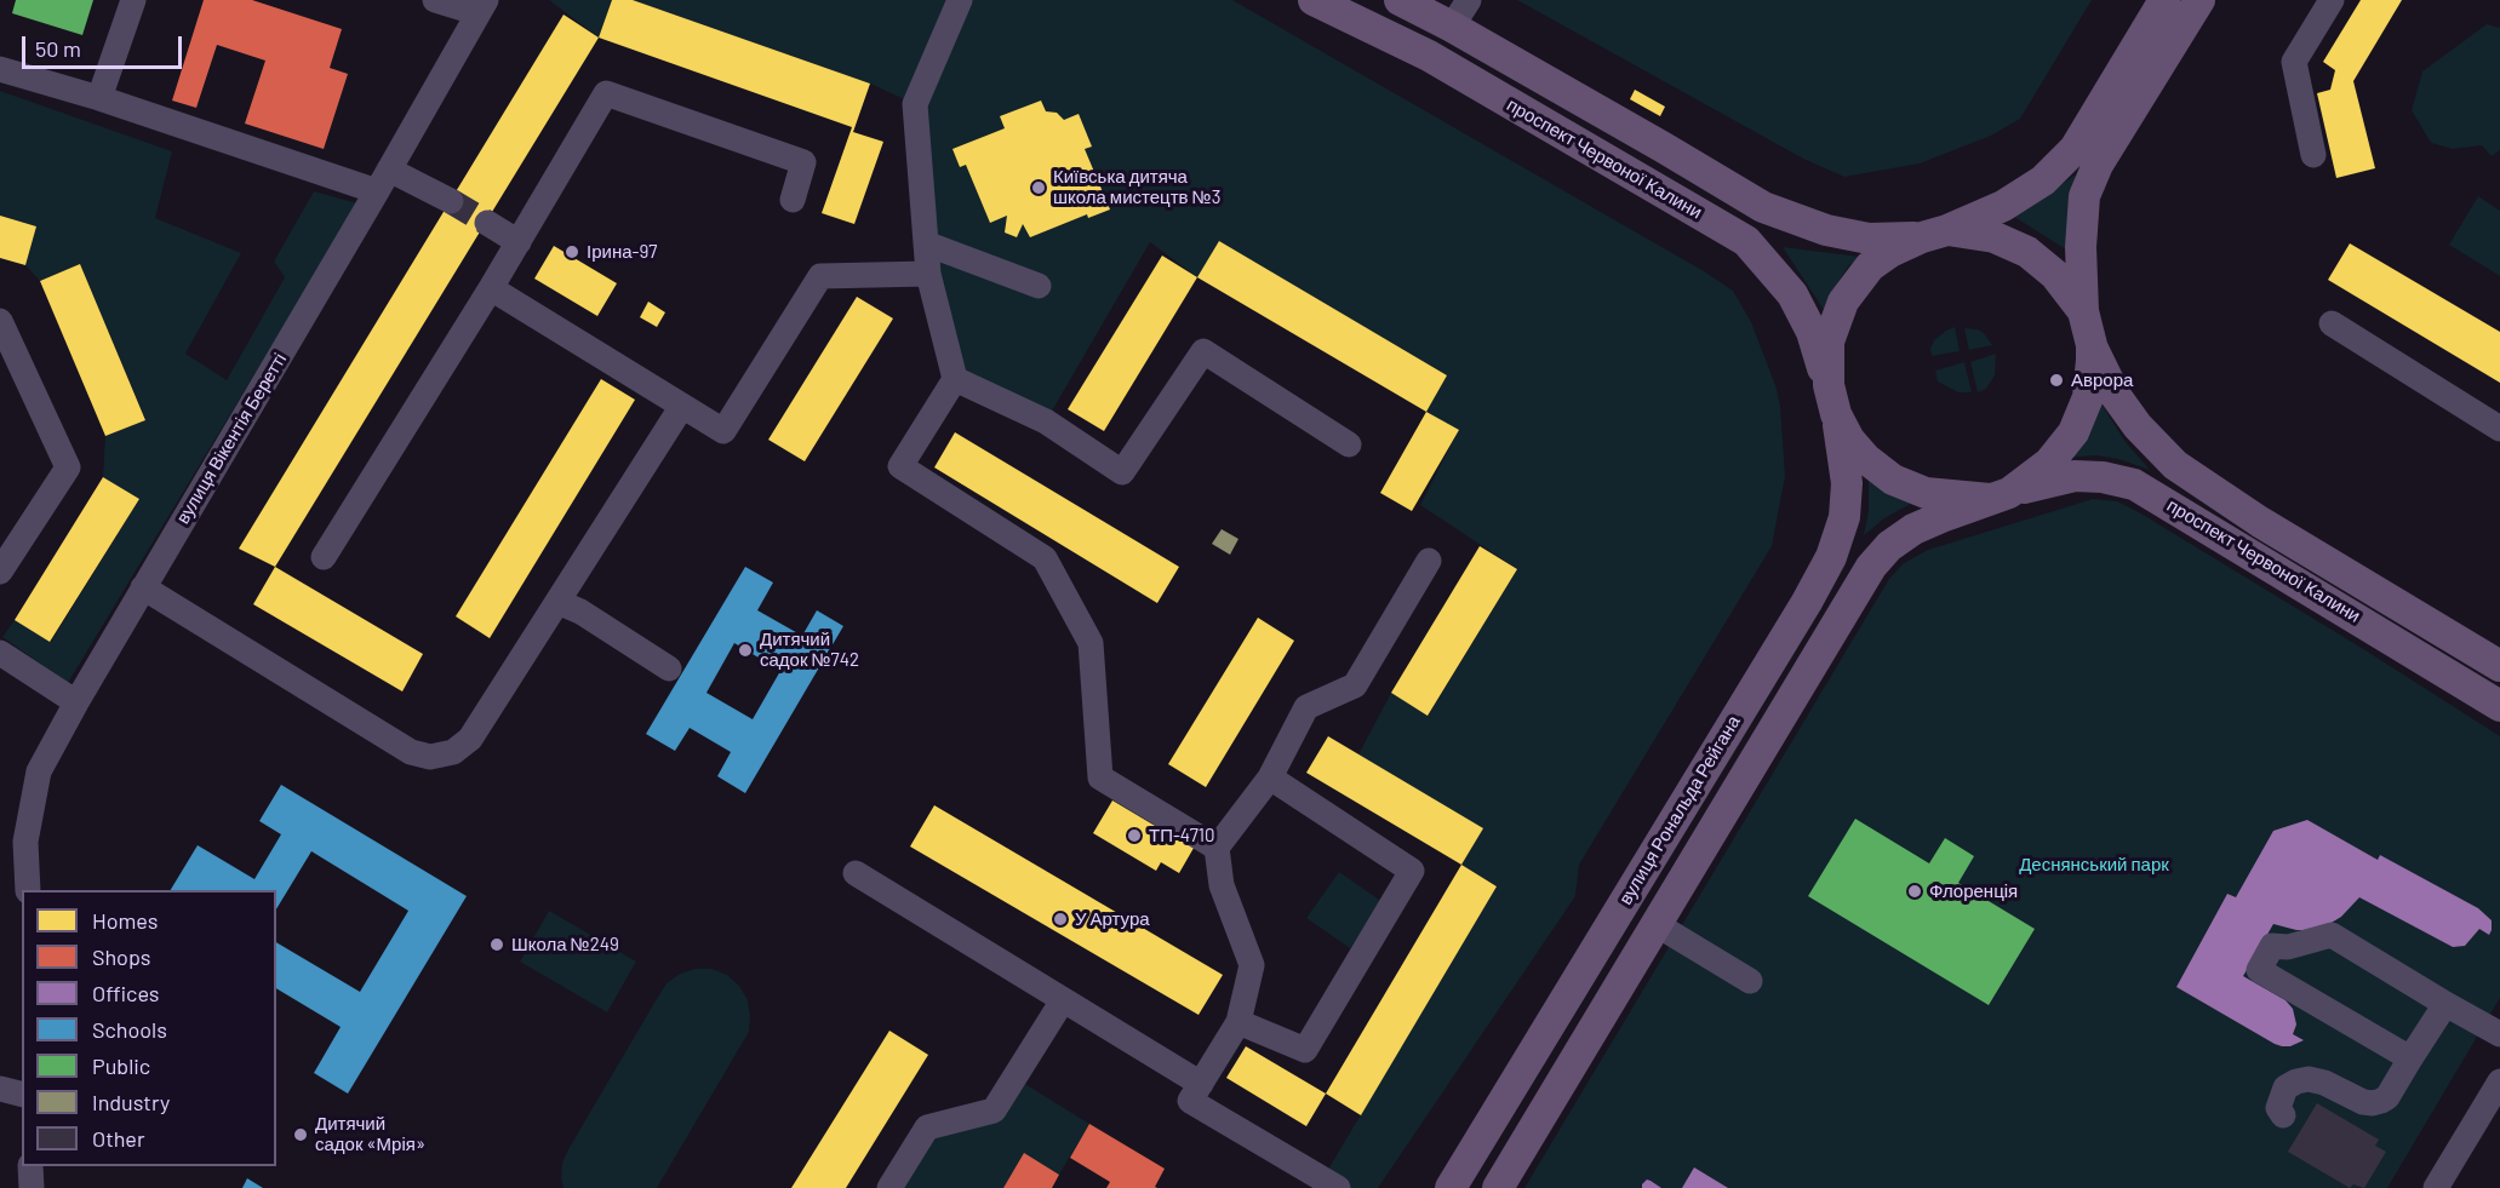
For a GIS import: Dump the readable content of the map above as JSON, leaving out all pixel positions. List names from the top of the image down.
{
  "streets": {
    "main road": ["проспект Червоної Калини", "вулиця Рональда Рейгана"],
    "street": ["вулиця Вікентія Беретті"]
  },
  "crossings": [
    ["проспект Червоної Калини", "вулиця Рональда Рейгана"]
  ],
  "parks": ["Деснянський парк"],
  "places": [
    "Київська дитяча школа мистецтв №3",
    "Ірина-97",
    "Аврора",
    "Дитячий садок №742",
    "ТП-4710",
    "Флоренція",
    "У Артура",
    "Школа №249",
    "Дитячий садок «Мрія»"
  ],
  "legend": [
    "Homes",
    "Shops",
    "Offices",
    "Schools",
    "Public",
    "Industry",
    "Other"
  ],
  "scale_bar": "50 m"
}
